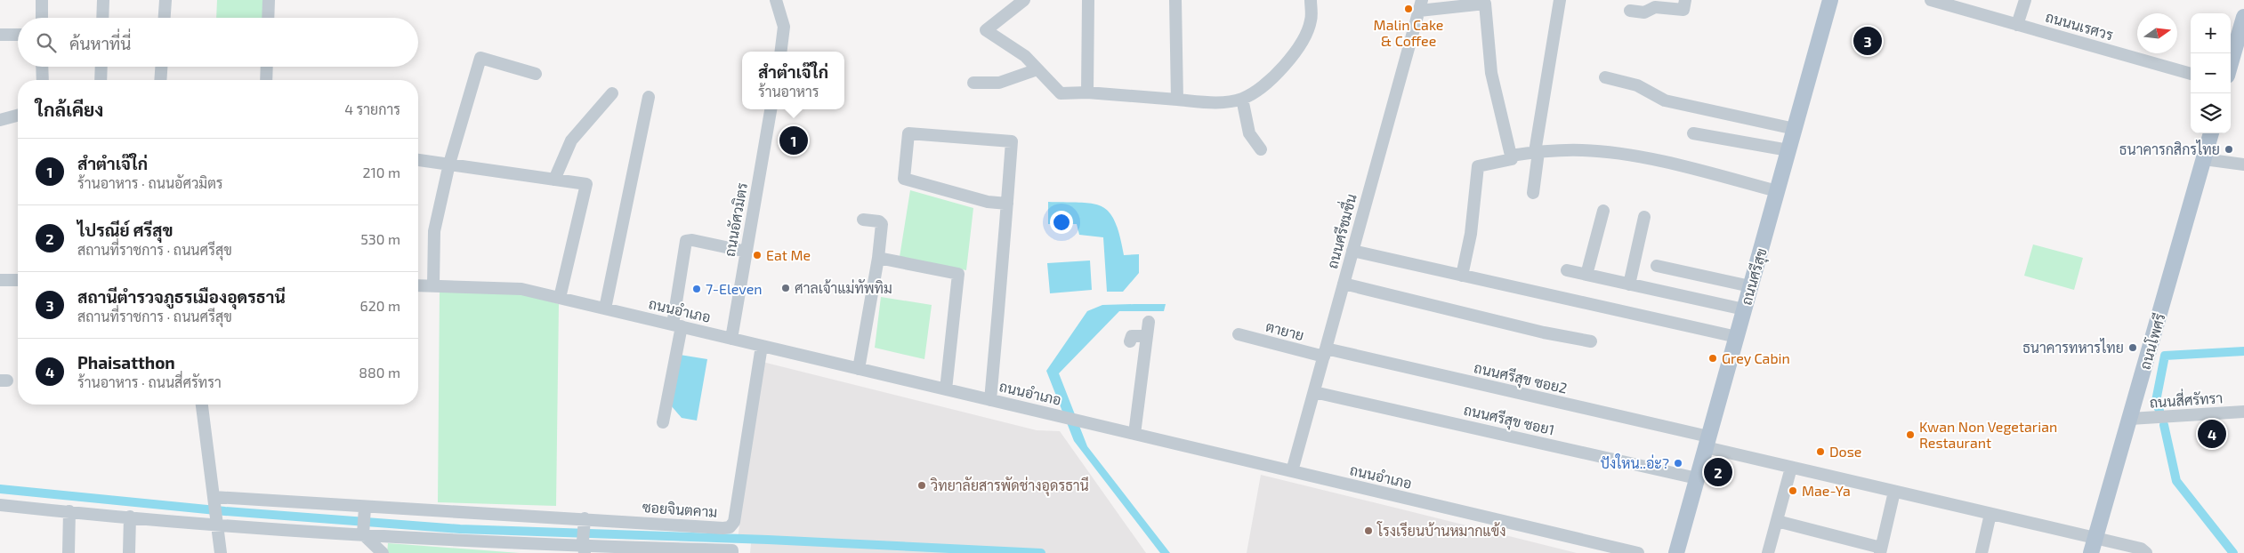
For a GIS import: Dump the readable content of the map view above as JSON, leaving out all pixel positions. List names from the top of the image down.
{
  "streets": {
    "main road": ["ถนนศรีสุข", "ถนนโพศรี"],
    "street": [
      "ถนนนเรศวร",
      "ถนนอัศวมิตร",
      "ถนนศรีชมชื่น",
      "ถนนอำเภอ",
      "ตายาย",
      "ถนนศรีสุข ซอย2",
      "ถนนสี่ศรัทรา",
      "ถนนศรีสุข ซอย1",
      "ซอยจินตคาม"
    ]
  },
  "crossings": [
    ["ถนนอัศวมิตร", "ถนนอำเภอ"],
    ["ถนนศรีชมชื่น", "ถนนอำเภอ"],
    ["ถนนศรีชมชื่น", "ตายาย"],
    ["ถนนศรีชมชื่น", "ถนนศรีสุข ซอย2"],
    ["ถนนศรีชมชื่น", "ถนนศรีสุข ซอย1"],
    ["ถนนศรีสุข", "ถนนศรีสุข ซอย2"],
    ["ถนนศรีสุข", "ถนนศรีสุข ซอย1"],
    ["ถนนอำเภอ", "ซอยจินตคาม"],
    ["ตายาย", "ถนนศรีสุข ซอย2"],
    ["ถนนโพศรี", "ถนนศรีสุข ซอย2"],
    ["ถนนโพศรี", "ถนนสี่ศรัทรา"]
  ],
  "places": [
    "Malin Cake & Coffee",
    "ธนาคารกสิกรไทย",
    "Eat Me",
    "ศาลเจ้าแม่ทัพทิม",
    "7-Eleven",
    "ธนาคารทหารไทย",
    "Grey Cabin",
    "Kwan Non Vegetarian Restaurant",
    "Dose",
    "ปังใหน..อ่ะ?",
    "วิทยาลัยสารพัดช่างอุดรธานี",
    "Mae-Ya",
    "โรงเรียนบ้านหมากแข้ง"
  ],
  "north": "right",
  "page": {
    "map_buttons": ["+", "−"],
    "search": "ค้นหาที่นี่",
    "pins": [
      "3",
      "1",
      "4",
      "2"
    ],
    "popup": ["สำตำเจ๊ใก่", "ร้านอาหาร"],
    "heading": ["ใกล้เคียง", "4 รายการ"],
    "list": [
      {
        "mark": "1",
        "name": "สำตำเจ๊ใก่",
        "note": "ร้านอาหาร · ถนนอัศวมิตร",
        "value": "210 m"
      },
      {
        "mark": "2",
        "name": "ไปรณีย์ ศรีสุข",
        "note": "สถานที่ราชการ · ถนนศรีสุข",
        "value": "530 m"
      },
      {
        "mark": "3",
        "name": "สถานีตำรวจภูธรเมืองอุดรธานี",
        "note": "สถานที่ราชการ · ถนนศรีสุข",
        "value": "620 m"
      },
      {
        "mark": "4",
        "name": "Phaisatthon",
        "note": "ร้านอาหาร · ถนนสี่ศรัทรา",
        "value": "880 m"
      }
    ]
  }
}
